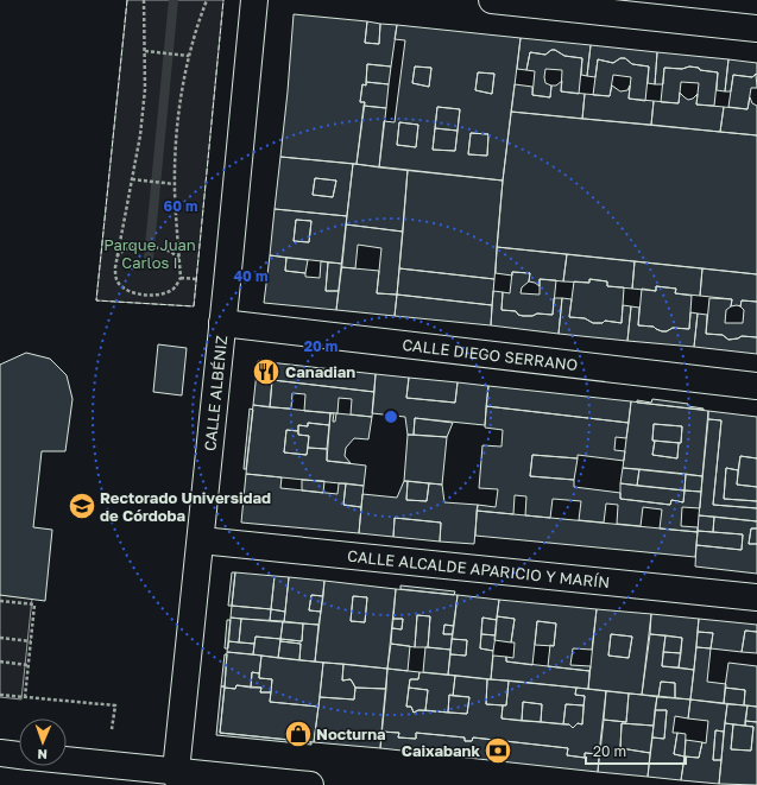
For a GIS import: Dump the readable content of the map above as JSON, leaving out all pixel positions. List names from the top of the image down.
{
  "streets": {
    "street": ["CALLE DIEGO SERRANO", "CALLE ALBÉNIZ", "CALLE ALCALDE APARICIO Y MARÍN"]
  },
  "crossings": [
    ["CALLE DIEGO SERRANO", "CALLE ALBÉNIZ"],
    ["CALLE ALBÉNIZ", "CALLE ALCALDE APARICIO Y MARÍN"]
  ],
  "parks": ["Parque Juan Carlos I"],
  "places": {
    "restaurant": ["Canadian"],
    "school or university": ["Rectorado Universidad de Córdoba"],
    "shop": ["Nocturna"],
    "bank": ["Caixabank"]
  },
  "scale_bar": "20 m",
  "north": "bottom",
  "rings": ["60 m", "40 m", "20 m"]
}
